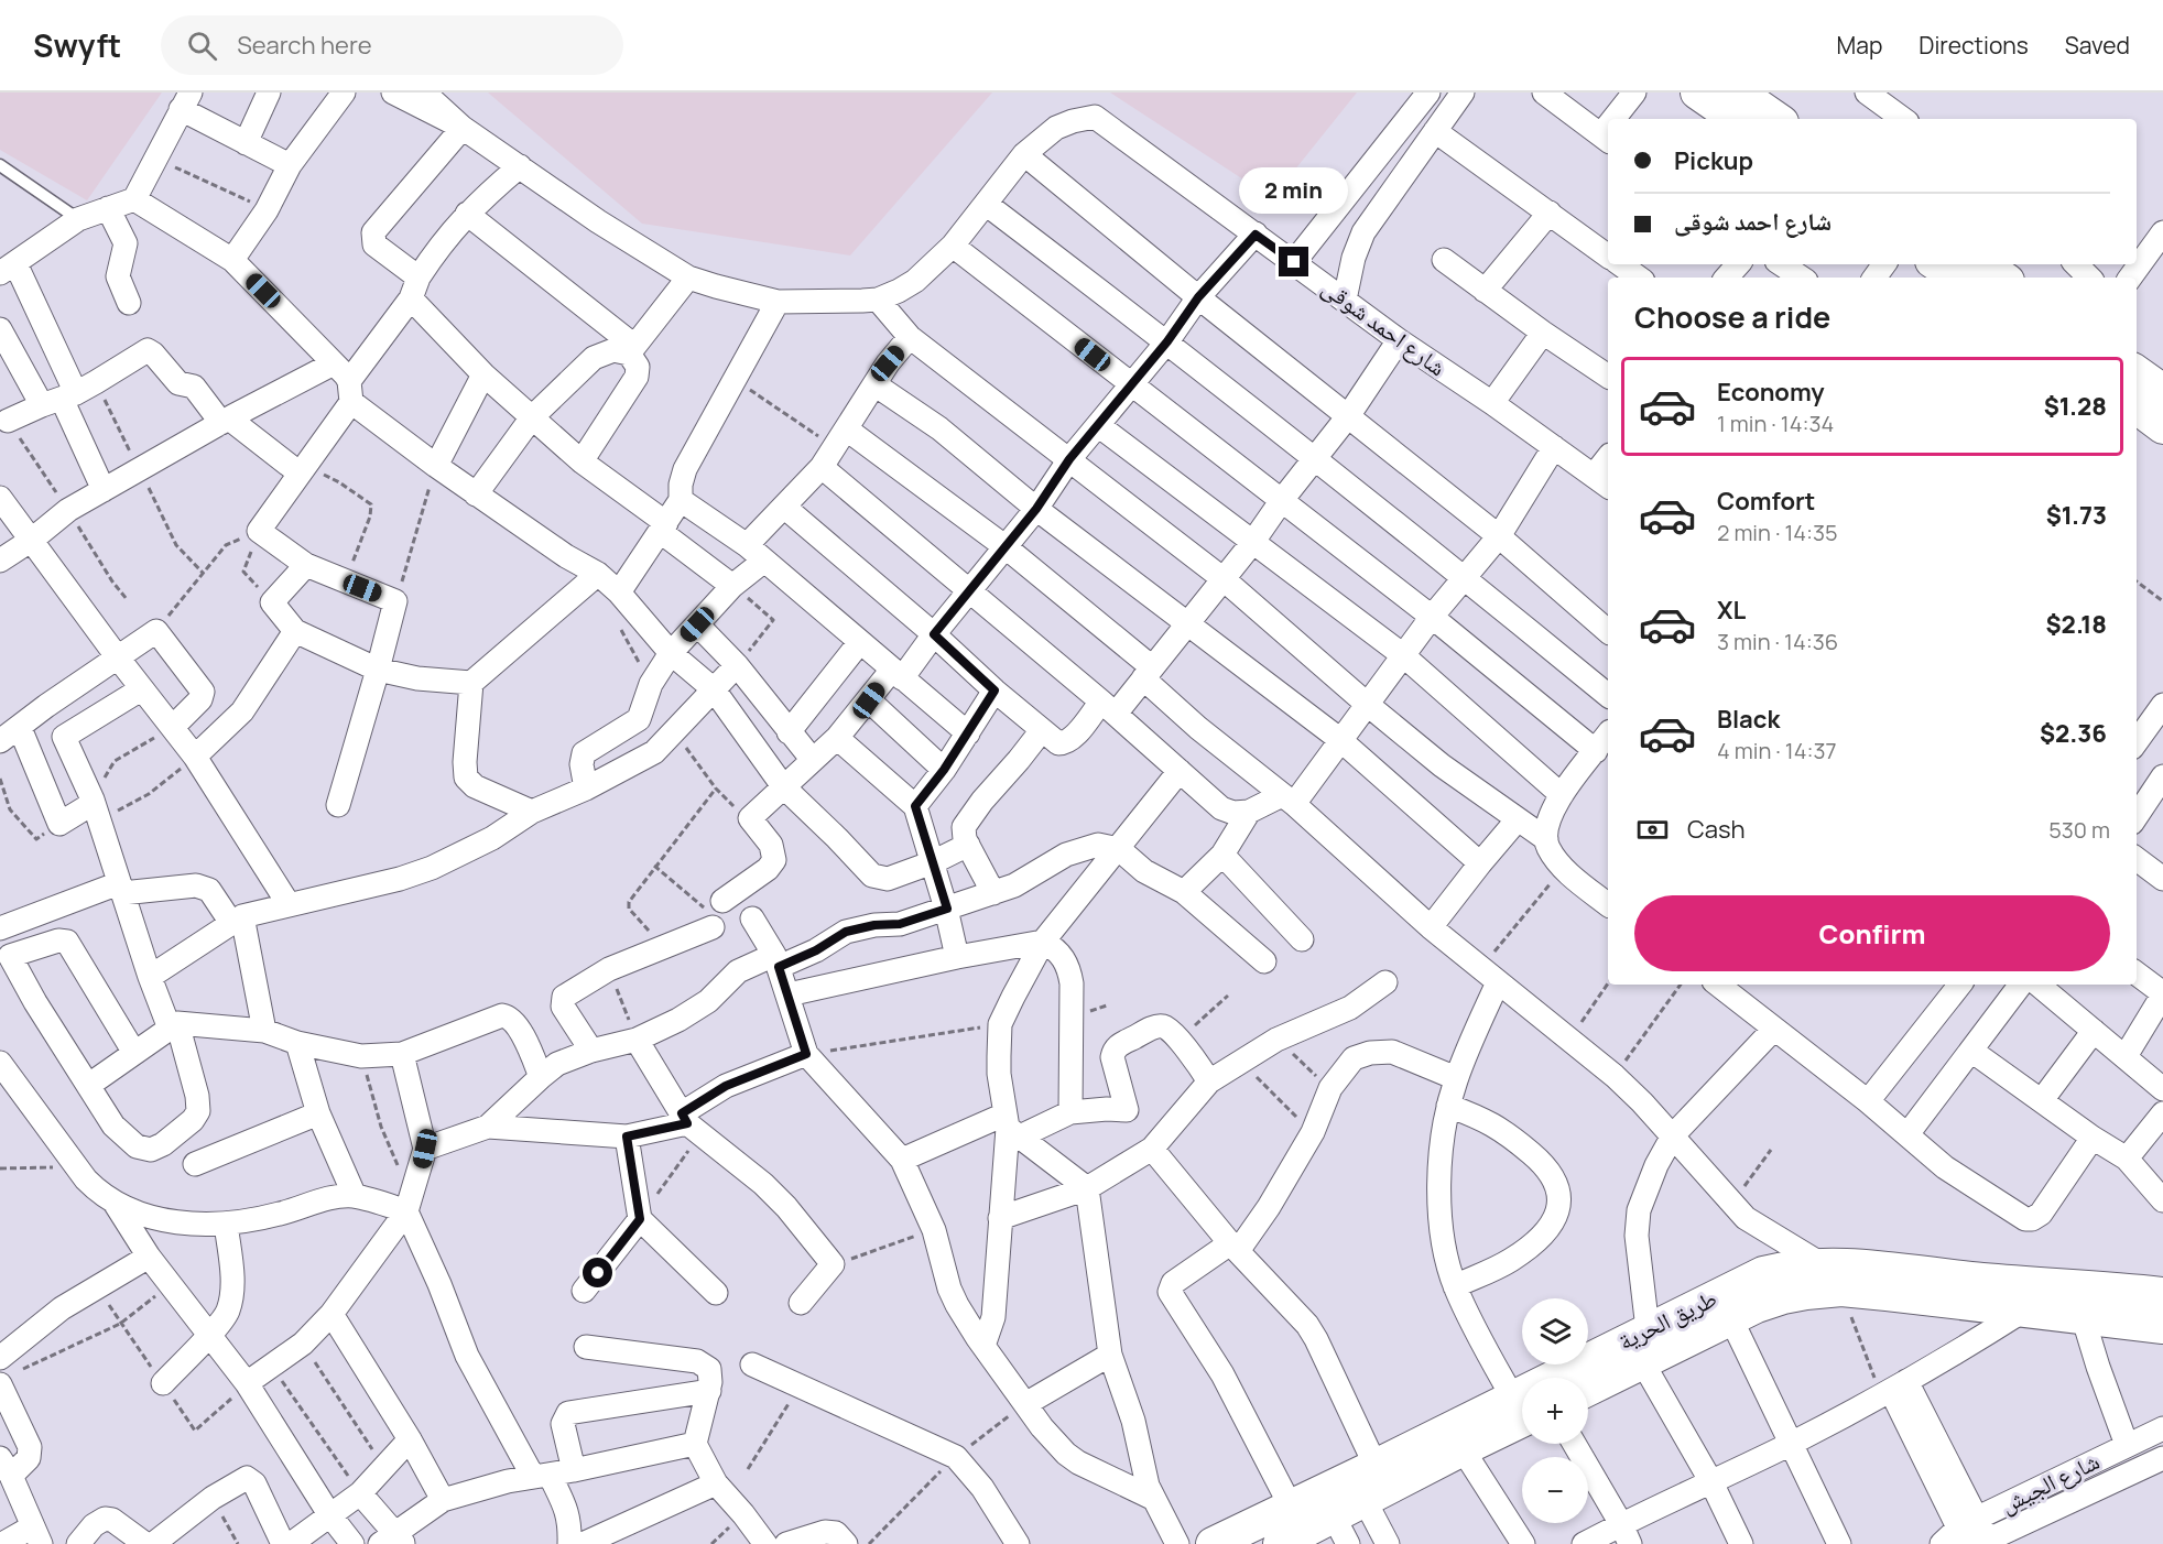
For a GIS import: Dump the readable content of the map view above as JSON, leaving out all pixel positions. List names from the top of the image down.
{
  "streets": {
    "main road": ["طريق الحرية"],
    "street": ["شارع احمد شوقى", "شارع الجيش"]
  },
  "page": {
    "header": "Swyft",
    "search": "Search here",
    "nav": ["Map", "Directions", "Saved"],
    "banner": ["Pickup", "شارع احمد شوقى"],
    "bubble": "2 min",
    "heading": "Choose a ride",
    "list": [
      {
        "name": "Economy",
        "note": "1 min · 14:34",
        "value": "$1.28"
      },
      {
        "name": "Comfort",
        "note": "2 min · 14:35",
        "value": "$1.73"
      },
      {
        "name": "XL",
        "note": "3 min · 14:36",
        "value": "$2.18"
      },
      {
        "name": "Black",
        "note": "4 min · 14:37",
        "value": "$2.36"
      }
    ],
    "pay": ["Cash", "530 m"],
    "buttons": "Confirm",
    "map_buttons": ["+", "−"]
  }
}
